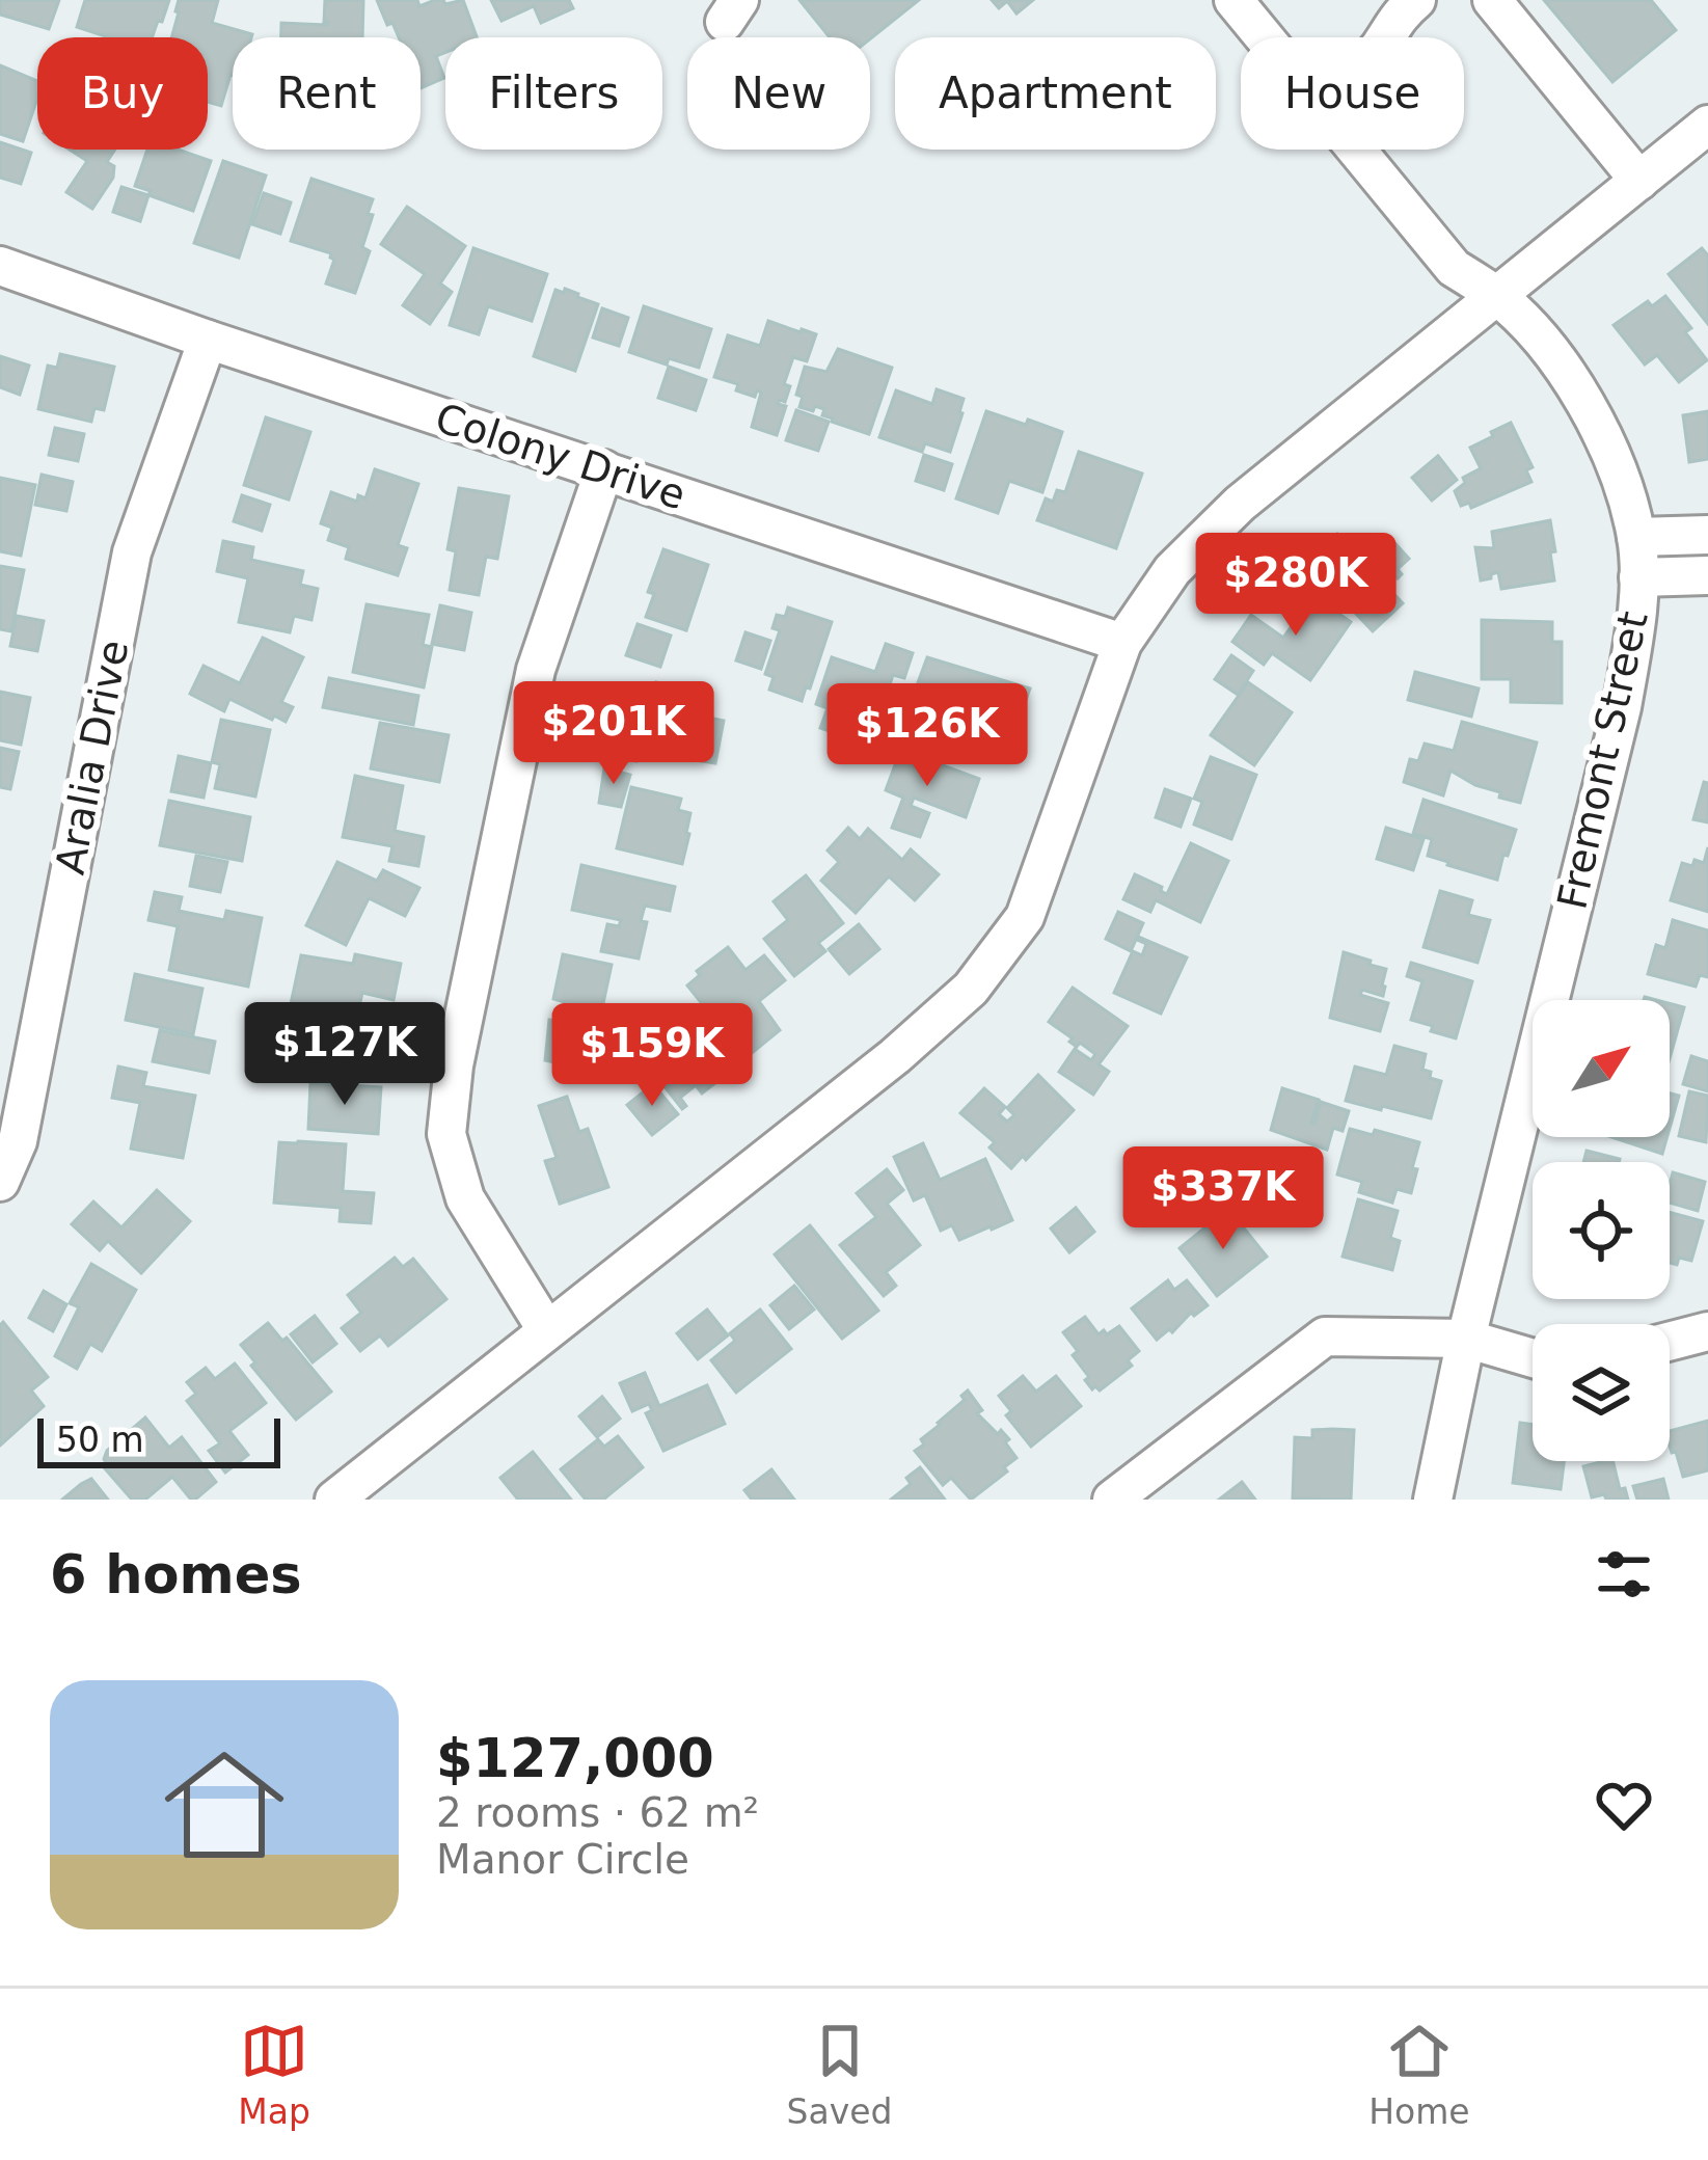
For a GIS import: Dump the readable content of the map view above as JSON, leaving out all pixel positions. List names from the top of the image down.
{
  "streets": {
    "street": ["Colony Drive", "Aralia Drive", "Fremont Street"]
  },
  "crossings": [
    ["Colony Drive", "Aralia Drive"]
  ],
  "scale_bar": "50 m",
  "north": "top right",
  "page": {
    "chip": [
      "Buy",
      "Rent",
      "Filters",
      "New",
      "Apartment",
      "House"
    ],
    "price": [
      "$280K",
      "$201K",
      "$126K",
      "$127K",
      "$159K",
      "$337K"
    ],
    "scale": "50 m",
    "heading": "6 homes",
    "list": [
      {
        "name": "$127,000",
        "note": "2 rooms · 62 m² · Manor Circle"
      }
    ],
    "tabs": ["Map", "Saved", "Home"]
  }
}
